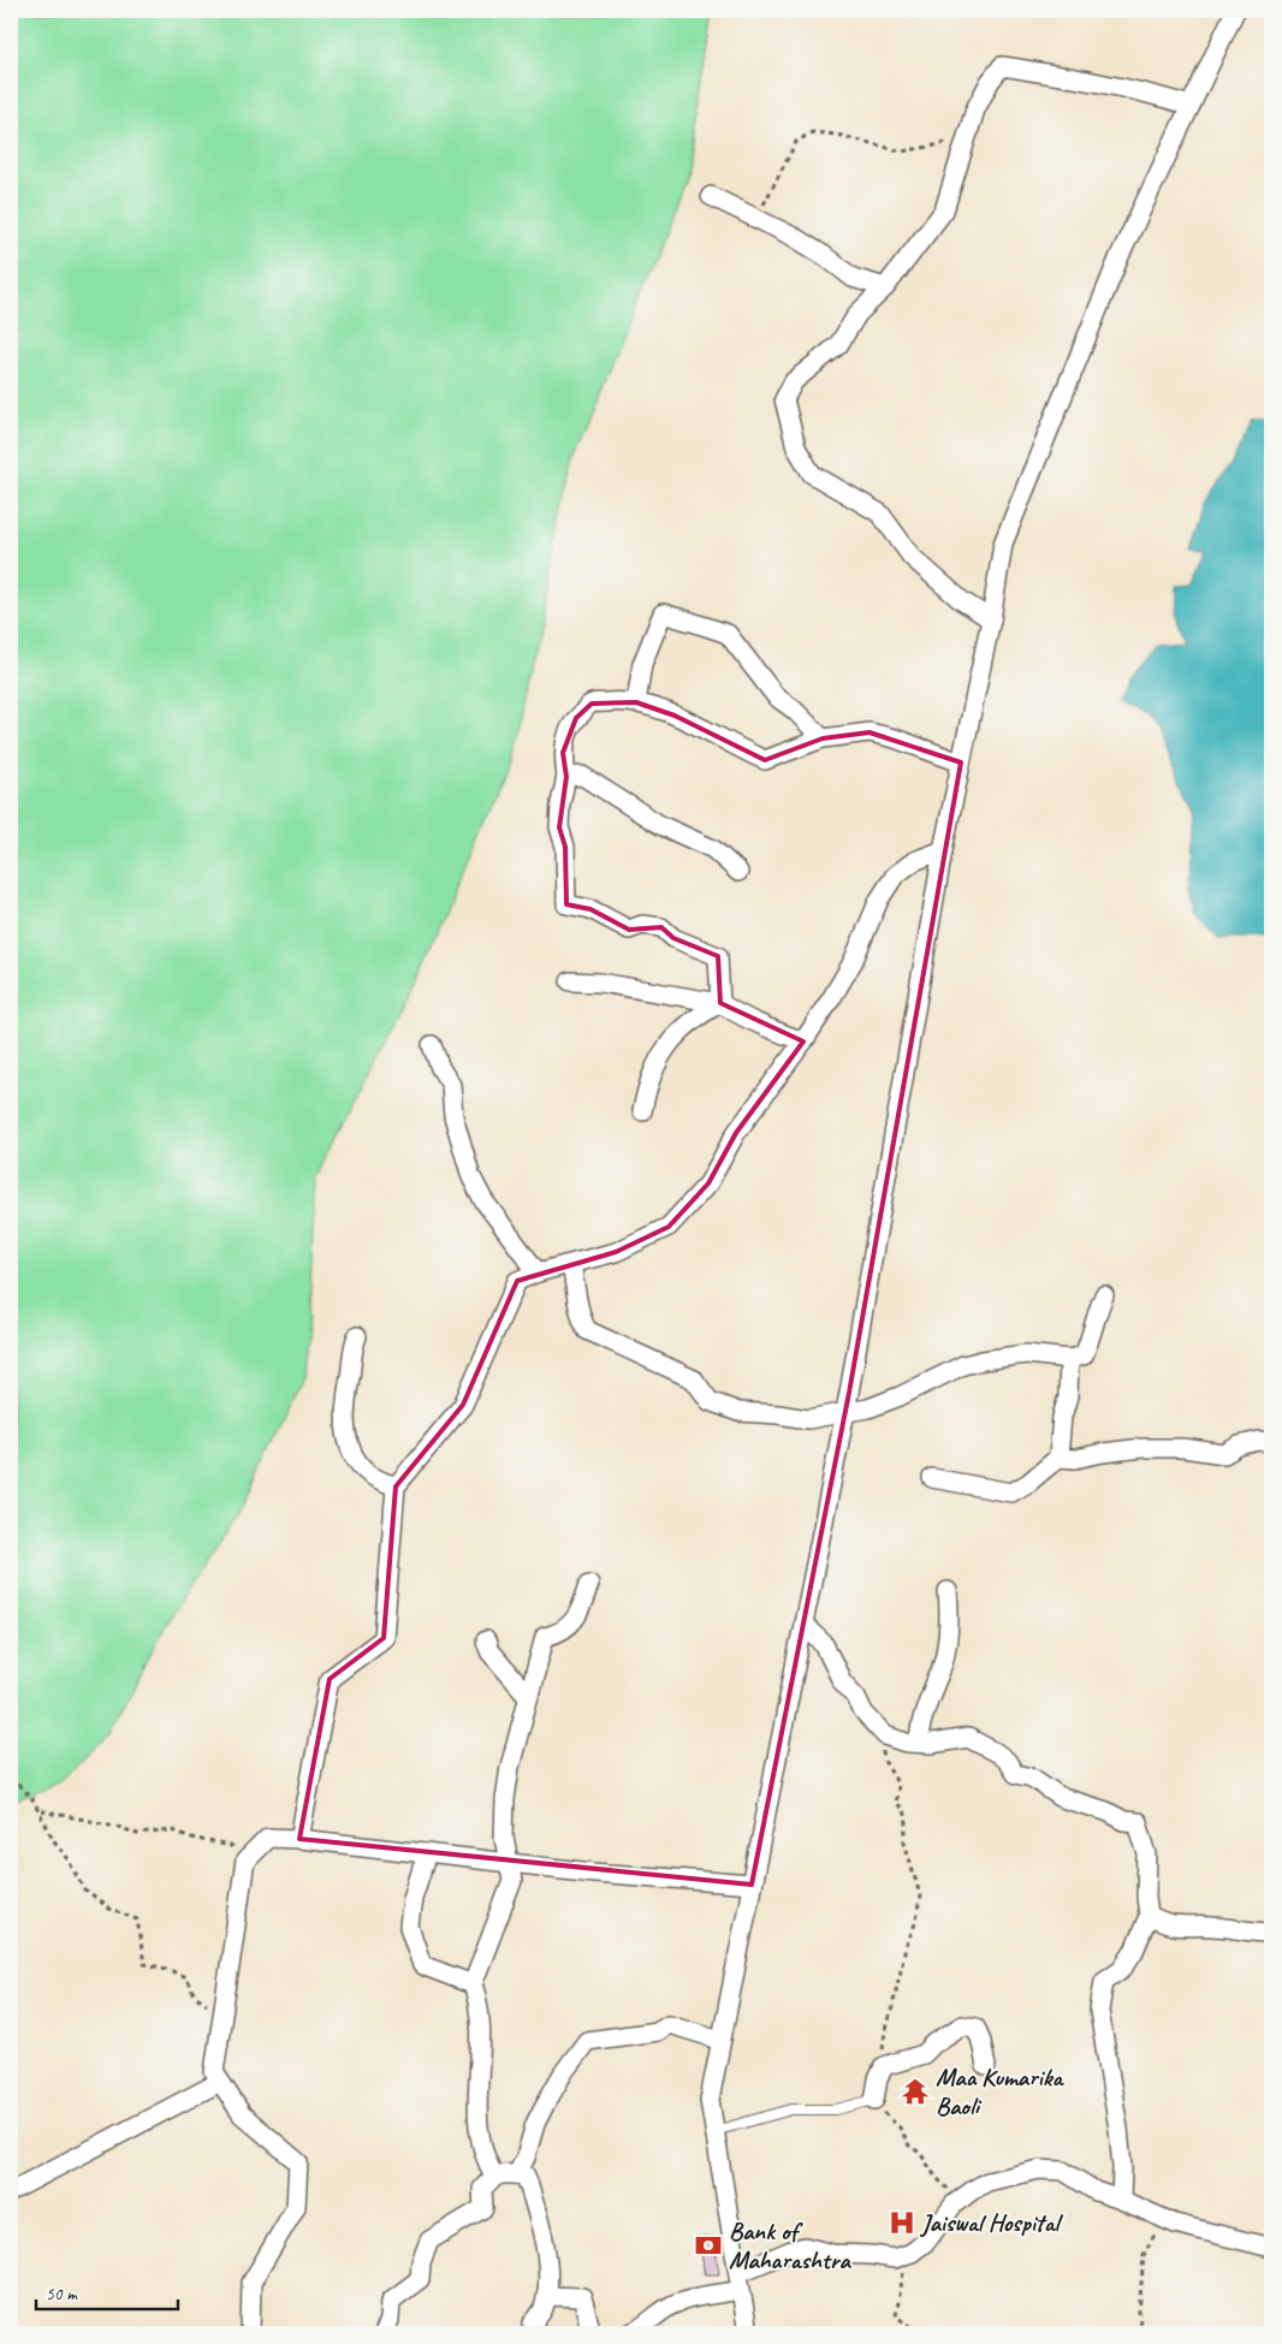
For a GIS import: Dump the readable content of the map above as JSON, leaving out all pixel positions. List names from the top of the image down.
{
  "places": {
    "temple": ["Maa Kumarika Baoli"],
    "hospital": ["Jaiswal Hospital"],
    "bank": ["Bank of Maharashtra"]
  },
  "scale_bar": "50 m"
}
